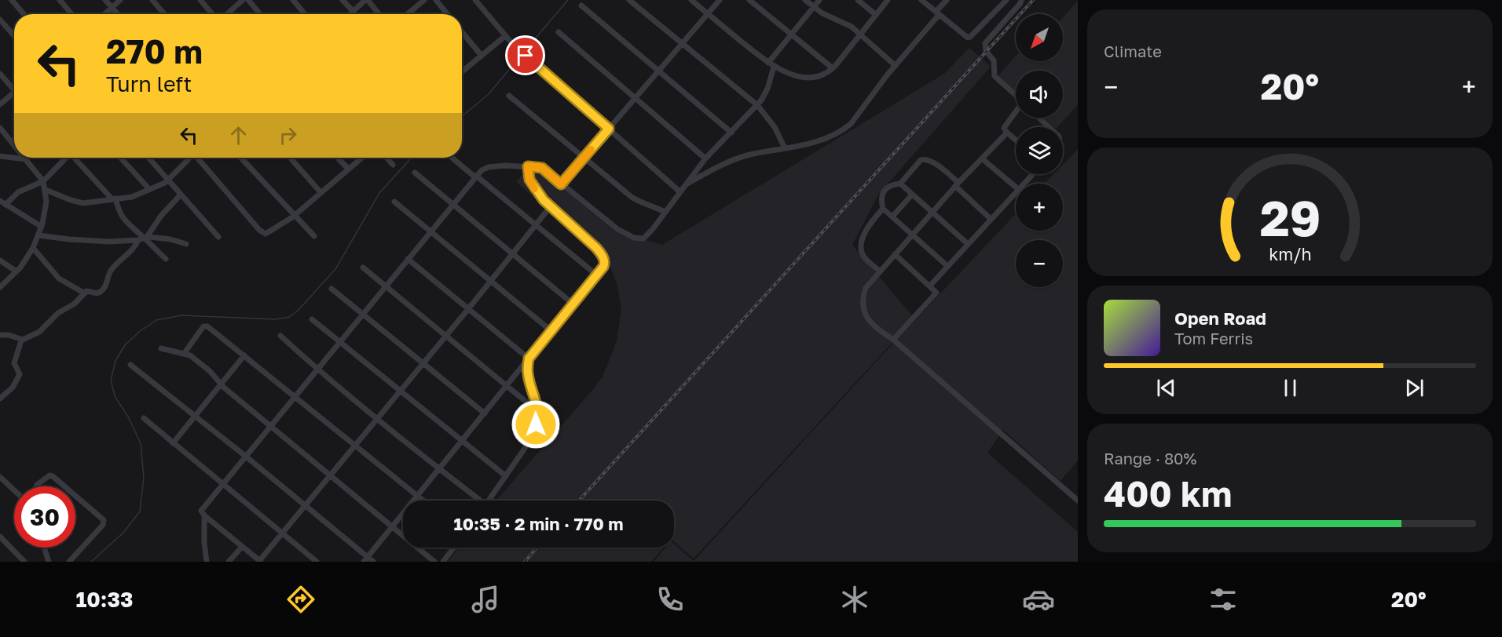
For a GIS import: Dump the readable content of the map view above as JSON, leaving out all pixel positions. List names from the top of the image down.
{
  "north": "bottom left",
  "page": {
    "tile": [
      "Climate",
      ["Range · 80%", "400 km"]
    ],
    "map_buttons": ["+", "−"],
    "turn": ["270 m", "Turn left"],
    "heat": ["−", "20°", "+"],
    "song": ["Open Road", "Tom Ferris"],
    "limit": "30",
    "trip": "10:35 · 2 min · 770 m",
    "tabs": ["10:33", "20°"],
    "gauge": ["29", "km/h"]
  }
}
